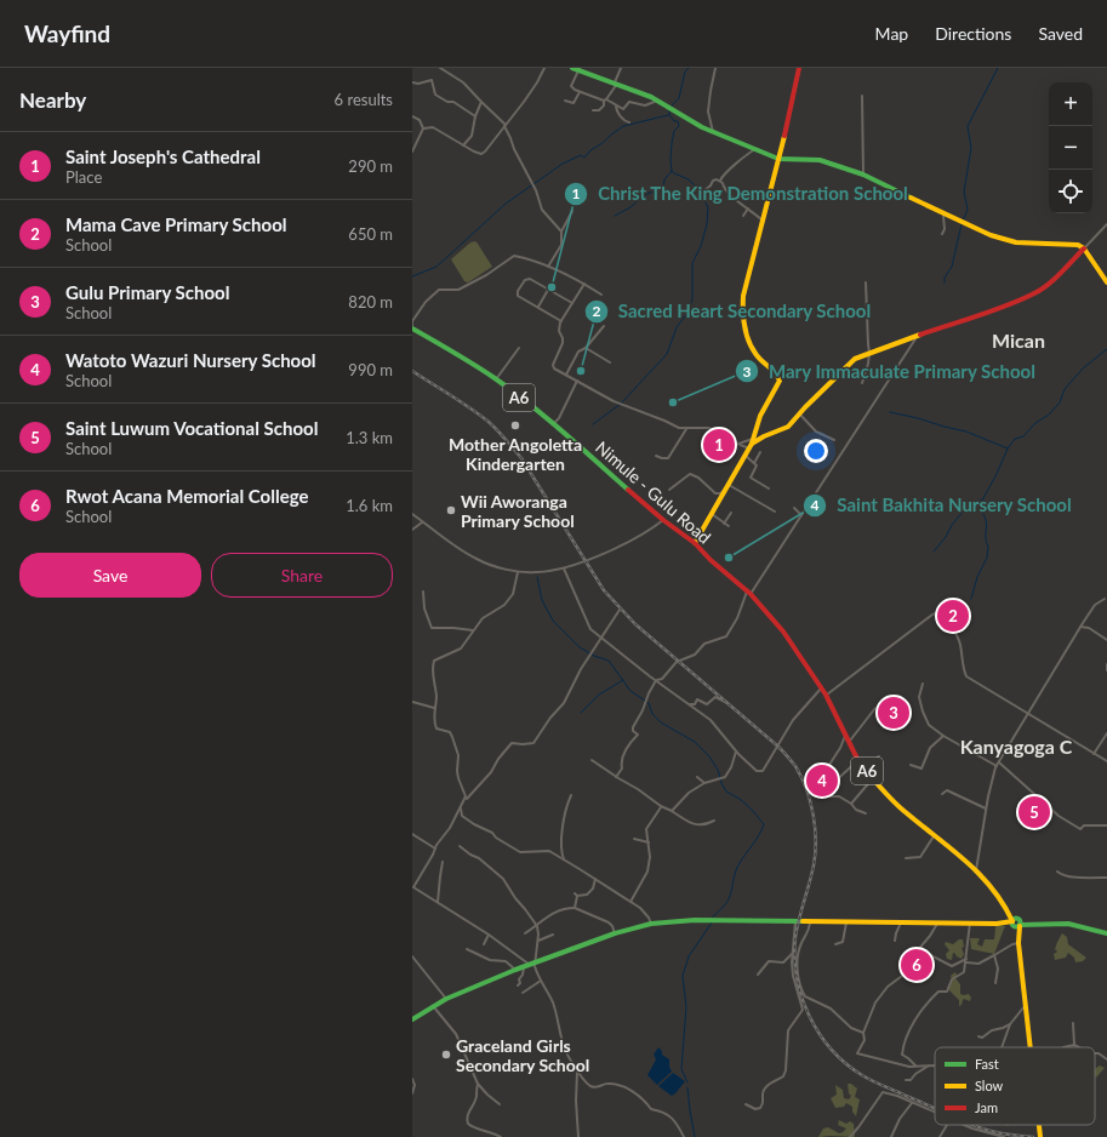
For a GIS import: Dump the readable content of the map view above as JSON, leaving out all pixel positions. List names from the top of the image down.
{
  "streets": {
    "street": ["A6", "Nimule - Gulu Road"]
  },
  "districts": ["Mican", "Kanyagoga C"],
  "places": [
    "Christ The King Demonstration School",
    "Sacred Heart Secondary School",
    "Mary Immaculate Primary School",
    "Mother Angoletta Kindergarten",
    "Wii Aworanga Primary School",
    "Saint Bakhita Nursery School",
    "Graceland Girls Secondary School"
  ],
  "legend": ["Fast", "Slow", "Jam"],
  "page": {
    "header": "Wayfind",
    "nav": ["Map", "Directions", "Saved"],
    "heading": ["Nearby", "6 results"],
    "map_buttons": ["+", "−"],
    "list": [
      {
        "mark": "1",
        "name": "Saint Joseph's Cathedral",
        "note": "Place",
        "value": "290 m"
      },
      {
        "mark": "2",
        "name": "Mama Cave Primary School",
        "note": "School",
        "value": "650 m"
      },
      {
        "mark": "3",
        "name": "Gulu Primary School",
        "note": "School",
        "value": "820 m"
      },
      {
        "mark": "4",
        "name": "Watoto Wazuri Nursery School",
        "note": "School",
        "value": "990 m"
      },
      {
        "mark": "5",
        "name": "Saint Luwum Vocational School",
        "note": "School",
        "value": "1.3 km"
      },
      {
        "mark": "6",
        "name": "Rwot Acana Memorial College",
        "note": "School",
        "value": "1.6 km"
      }
    ],
    "pins": [
      "1",
      "2",
      "3",
      "4",
      "5",
      "6"
    ],
    "buttons": ["Save", "Share"]
  }
}
